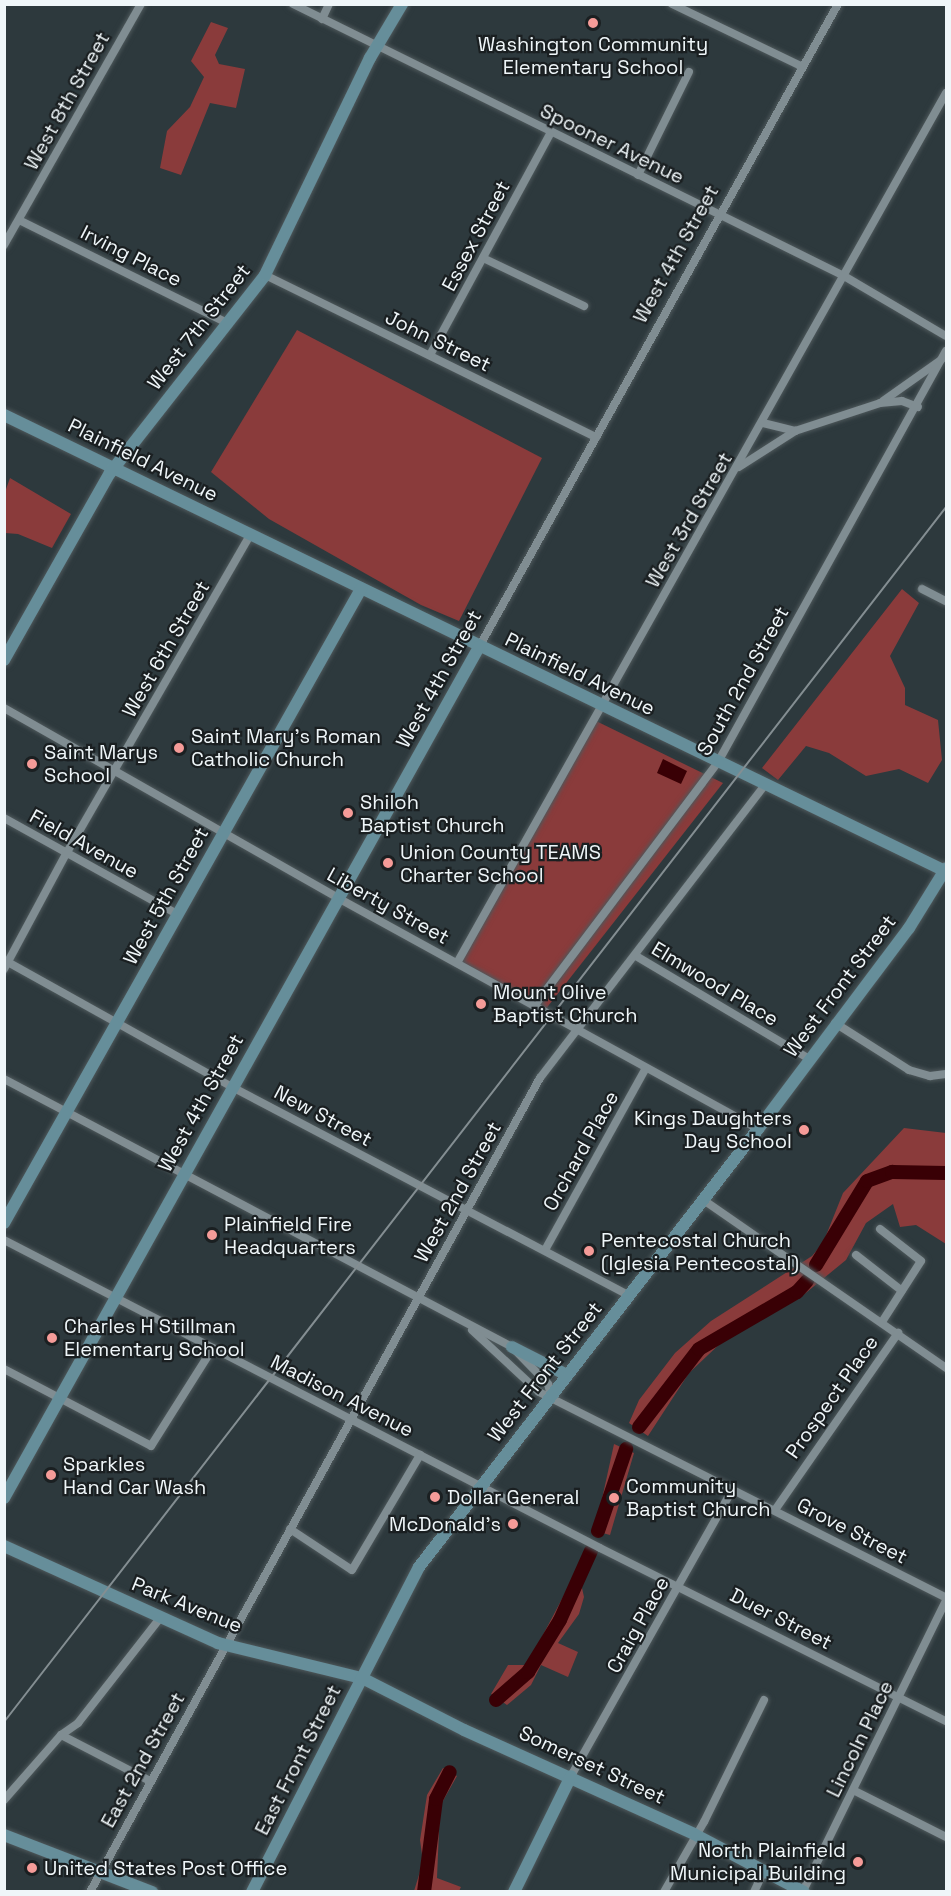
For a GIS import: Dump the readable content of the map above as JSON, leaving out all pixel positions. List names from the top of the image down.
{
  "streets": {
    "main road": [
      "West 4th Street",
      "West 7th Street",
      "Plainfield Avenue",
      "West 5th Street",
      "West Front Street",
      "Park Avenue",
      "East Front Street",
      "Somerset Street"
    ],
    "street": [
      "West 8th Street",
      "Spooner Avenue",
      "Essex Street",
      "Irving Place",
      "John Street",
      "West 3rd Street",
      "West 6th Street",
      "South 2nd Street",
      "Field Avenue",
      "Liberty Street",
      "Elmwood Place",
      "New Street",
      "Orchard Place",
      "West 2nd Street",
      "Madison Avenue",
      "Prospect Place",
      "Grove Street",
      "Duer Street",
      "Craig Place",
      "Lincoln Place",
      "East 2nd Street"
    ]
  },
  "crossings": [
    ["West 8th Street", "Irving Place"],
    ["Spooner Avenue", "Essex Street"],
    ["Spooner Avenue", "West 4th Street"],
    ["Spooner Avenue", "West 7th Street"],
    ["Spooner Avenue", "West 3rd Street"],
    ["Essex Street", "John Street"],
    ["West 4th Street", "John Street"],
    ["West 4th Street", "Plainfield Avenue"],
    ["West 4th Street", "Liberty Street"],
    ["West 4th Street", "New Street"],
    ["West 4th Street", "Madison Avenue"],
    ["Irving Place", "West 7th Street"],
    ["West 7th Street", "John Street"],
    ["West 7th Street", "Plainfield Avenue"],
    ["Plainfield Avenue", "West 3rd Street"],
    ["Plainfield Avenue", "West 6th Street"],
    ["Plainfield Avenue", "South 2nd Street"],
    ["Plainfield Avenue", "West 5th Street"],
    ["Plainfield Avenue", "West Front Street"],
    ["Plainfield Avenue", "West 2nd Street"],
    ["West 3rd Street", "Liberty Street"],
    ["West 6th Street", "Field Avenue"],
    ["West 6th Street", "Liberty Street"],
    ["West 6th Street", "New Street"],
    ["South 2nd Street", "Liberty Street"],
    ["Field Avenue", "West 5th Street"],
    ["West 5th Street", "Liberty Street"],
    ["West 5th Street", "New Street"],
    ["Liberty Street", "West Front Street"],
    ["Liberty Street", "Orchard Place"],
    ["Liberty Street", "West 2nd Street"],
    ["Elmwood Place", "West Front Street"],
    ["Elmwood Place", "West 2nd Street"],
    ["West Front Street", "New Street"],
    ["West Front Street", "Madison Avenue"],
    ["West Front Street", "Grove Street"],
    ["West Front Street", "Park Avenue"],
    ["West Front Street", "East Front Street"],
    ["West Front Street", "Somerset Street"],
    ["New Street", "Orchard Place"],
    ["New Street", "West 2nd Street"],
    ["West 2nd Street", "Madison Avenue"],
    ["West 2nd Street", "Park Avenue"],
    ["West 2nd Street", "East 2nd Street"],
    ["Madison Avenue", "Duer Street"],
    ["Prospect Place", "Grove Street"],
    ["Grove Street", "Craig Place"],
    ["Grove Street", "Lincoln Place"],
    ["Park Avenue", "East 2nd Street"],
    ["Park Avenue", "East Front Street"],
    ["Park Avenue", "Somerset Street"],
    ["Duer Street", "Craig Place"],
    ["Duer Street", "Lincoln Place"],
    ["Craig Place", "Somerset Street"],
    ["Lincoln Place", "Somerset Street"],
    ["East Front Street", "Somerset Street"]
  ],
  "places": [
    "Washington Community Elementary School",
    "Saint Mary's Roman Catholic Church",
    "Saint Marys School",
    "Shiloh Baptist Church",
    "Union County TEAMS Charter School",
    "Mount Olive Baptist Church",
    "Kings Daughters Day School",
    "Plainfield Fire Headquarters",
    "Pentecostal Church (Iglesia Pentecostal)",
    "Charles H Stillman Elementary School",
    "Sparkles Hand Car Wash",
    "Dollar General",
    "Community Baptist Church",
    "McDonald's",
    "North Plainfield Municipal Building",
    "United States Post Office"
  ]
}
